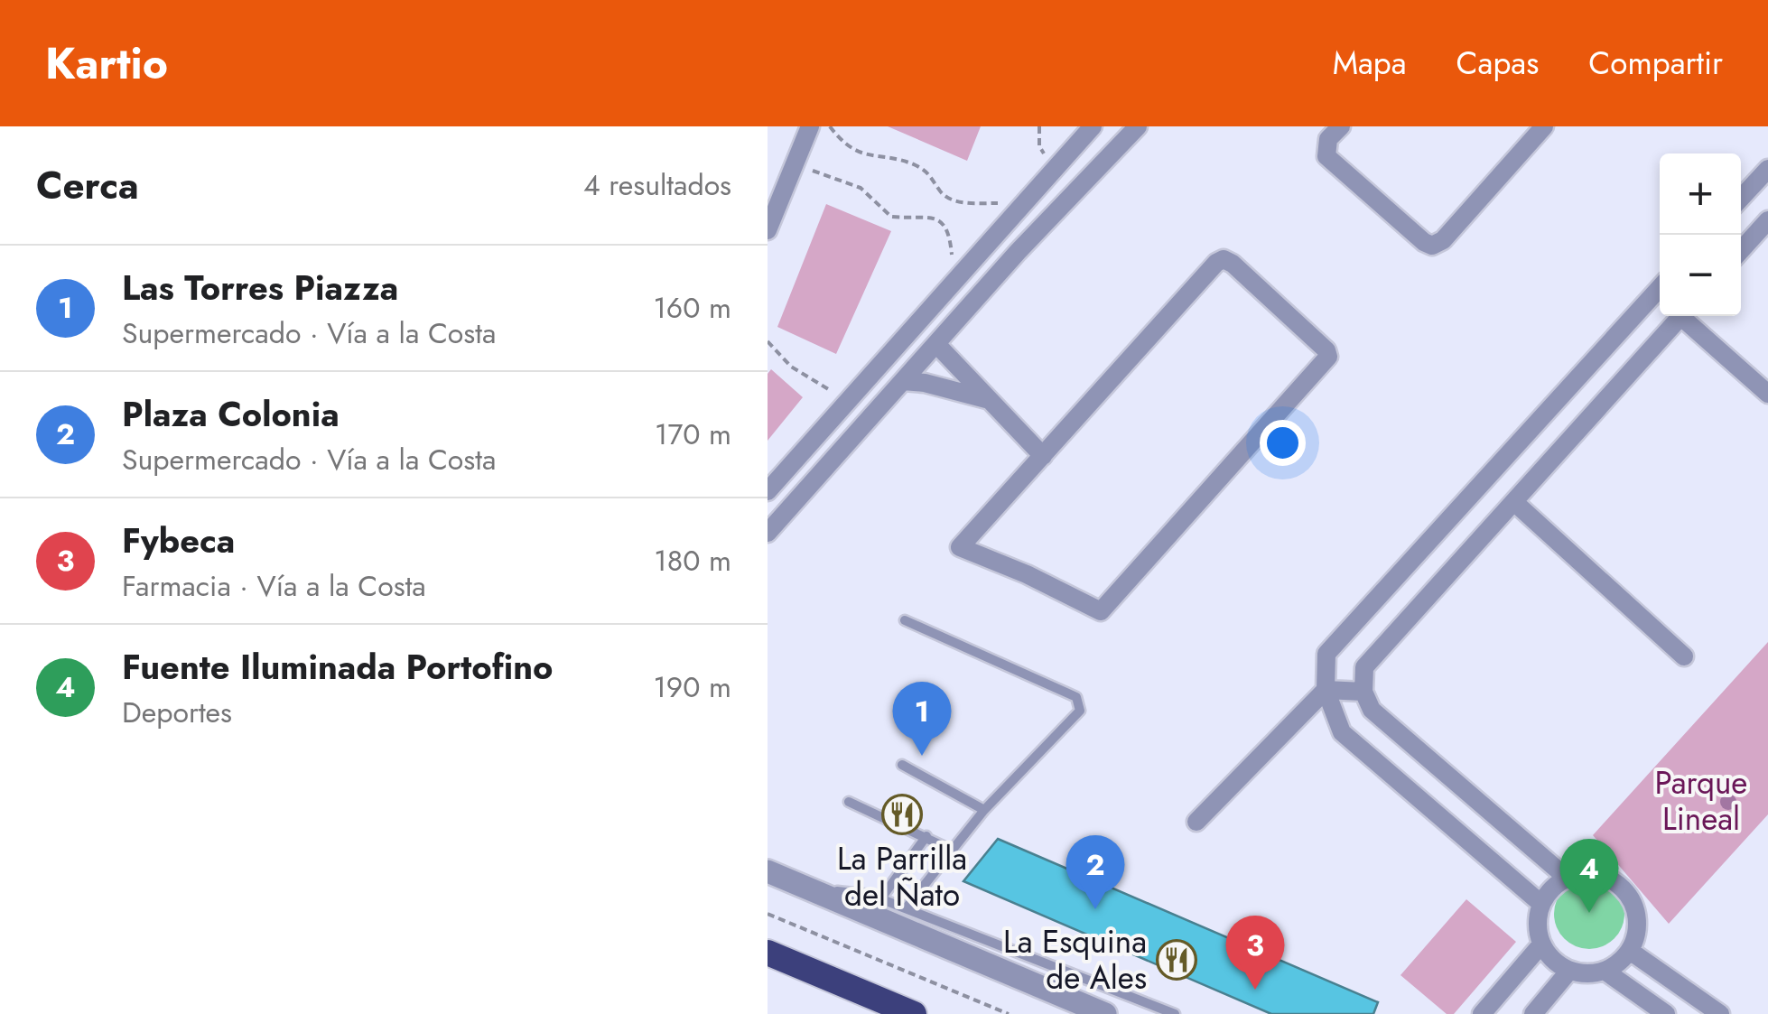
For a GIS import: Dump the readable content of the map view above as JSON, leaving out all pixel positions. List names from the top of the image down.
{
  "parks": ["Parque Lineal"],
  "places": {
    "restaurant": ["La Parrilla del Ñato", "La Esquina de Ales"]
  },
  "page": {
    "header": "Kartio",
    "nav": ["Mapa", "Capas", "Compartir"],
    "heading": ["Cerca", "4 resultados"],
    "map_buttons": ["+", "−"],
    "list": [
      {
        "mark": "1",
        "name": "Las Torres Piazza",
        "note": "Supermercado · Vía a la Costa",
        "value": "160 m"
      },
      {
        "mark": "2",
        "name": "Plaza Colonia",
        "note": "Supermercado · Vía a la Costa",
        "value": "170 m"
      },
      {
        "mark": "3",
        "name": "Fybeca",
        "note": "Farmacia · Vía a la Costa",
        "value": "180 m"
      },
      {
        "mark": "4",
        "name": "Fuente Iluminada Portofino",
        "note": "Deportes",
        "value": "190 m"
      }
    ],
    "pins": [
      "1",
      "2",
      "4",
      "3"
    ]
  }
}
